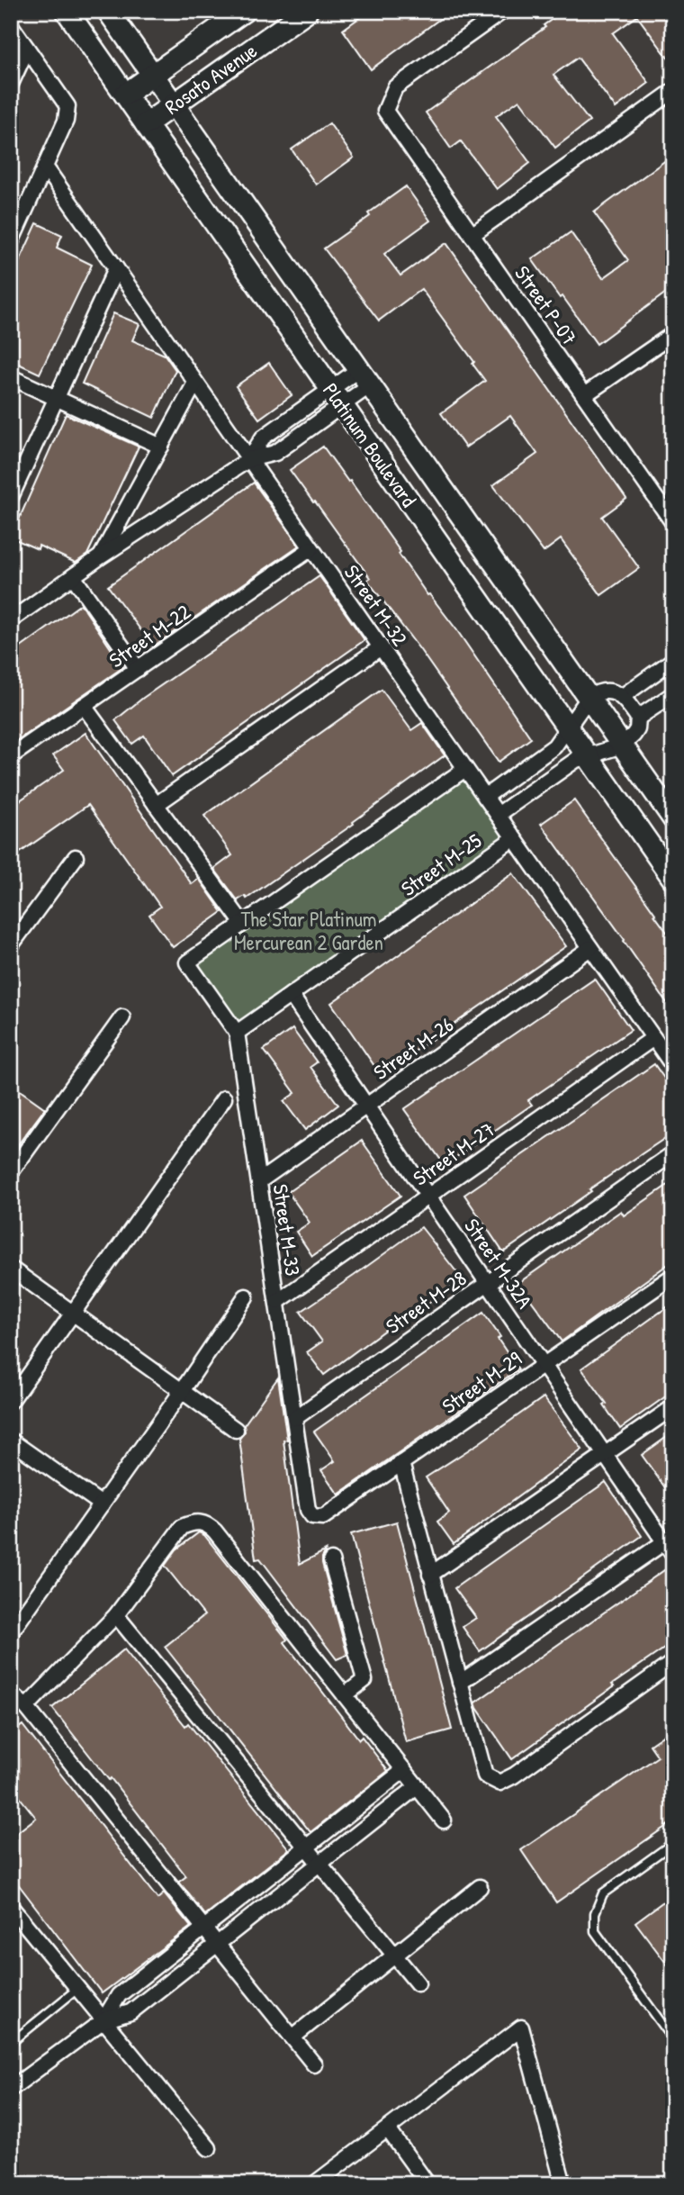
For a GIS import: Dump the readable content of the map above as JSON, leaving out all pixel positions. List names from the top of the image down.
{
  "streets": {
    "street": [
      "Rosato Avenue",
      "Street P-07",
      "Platinum Boulevard",
      "Street M-32",
      "Street M-22",
      "Street M-25",
      "Street M-26",
      "Street M-27",
      "Street M-33",
      "Street M-32A",
      "Street M-28",
      "Street M-29"
    ]
  },
  "crossings": [
    ["Rosato Avenue", "Platinum Boulevard"],
    ["Street M-32", "Street M-22"],
    ["Street M-32", "Street M-25"],
    ["Street M-32", "Street M-26"],
    ["Street M-32", "Street M-27"],
    ["Street M-25", "Street M-33"],
    ["Street M-25", "Street M-32A"],
    ["Street M-26", "Street M-33"],
    ["Street M-26", "Street M-32A"],
    ["Street M-27", "Street M-33"],
    ["Street M-27", "Street M-32A"],
    ["Street M-33", "Street M-28"],
    ["Street M-33", "Street M-29"],
    ["Street M-32A", "Street M-28"],
    ["Street M-32A", "Street M-29"]
  ],
  "parks": ["The Star Platinum Mercurean 2 Garden"]
}
